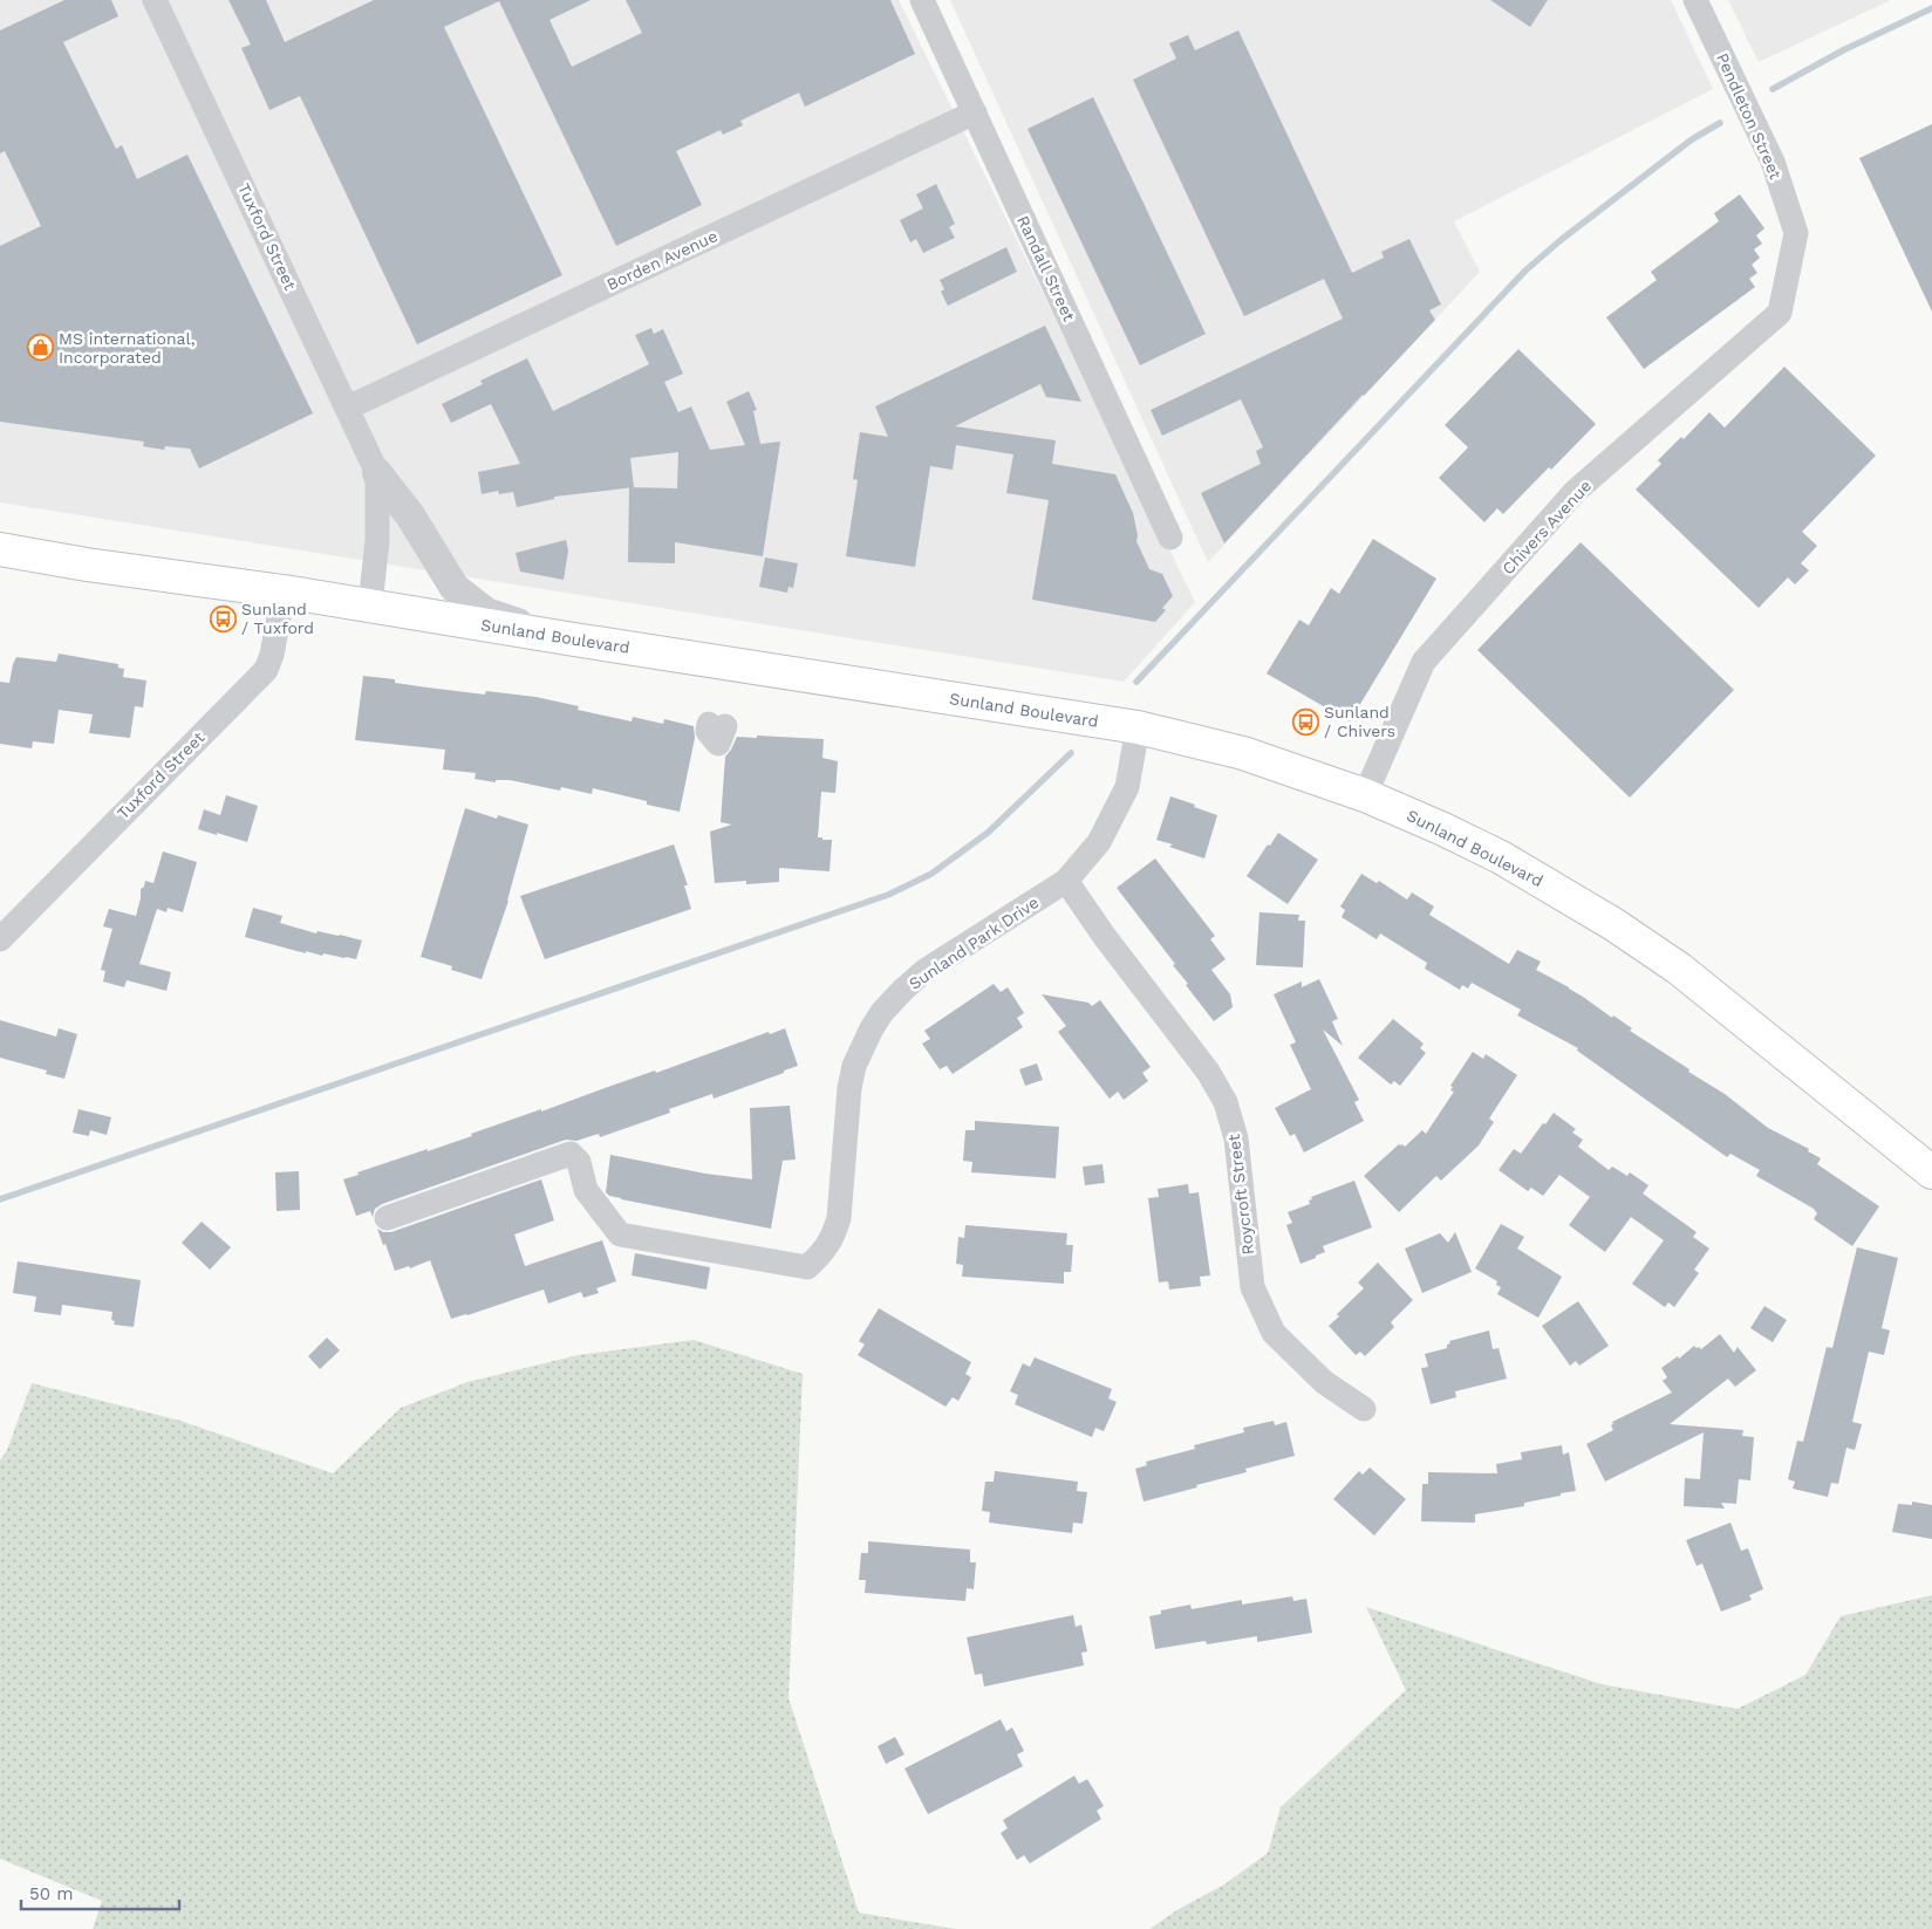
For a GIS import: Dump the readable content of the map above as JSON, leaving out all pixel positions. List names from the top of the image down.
{
  "streets": {
    "main road": ["Sunland Boulevard"],
    "street": [
      "Pendleton Street",
      "Tuxford Street",
      "Borden Avenue",
      "Randall Street",
      "Chivers Avenue",
      "Sunland Park Drive",
      "Roycroft Street"
    ]
  },
  "crossings": [
    ["Pendleton Street", "Chivers Avenue"],
    ["Tuxford Street", "Borden Avenue"],
    ["Tuxford Street", "Sunland Boulevard"],
    ["Borden Avenue", "Randall Street"],
    ["Chivers Avenue", "Sunland Boulevard"],
    ["Sunland Boulevard", "Sunland Park Drive"],
    ["Sunland Park Drive", "Roycroft Street"]
  ],
  "places": {
    "shop": ["MS international, Incorporated"],
    "bus stop": ["Sunland / Tuxford", "Sunland / Chivers"]
  },
  "scale_bar": "50 m"
}
